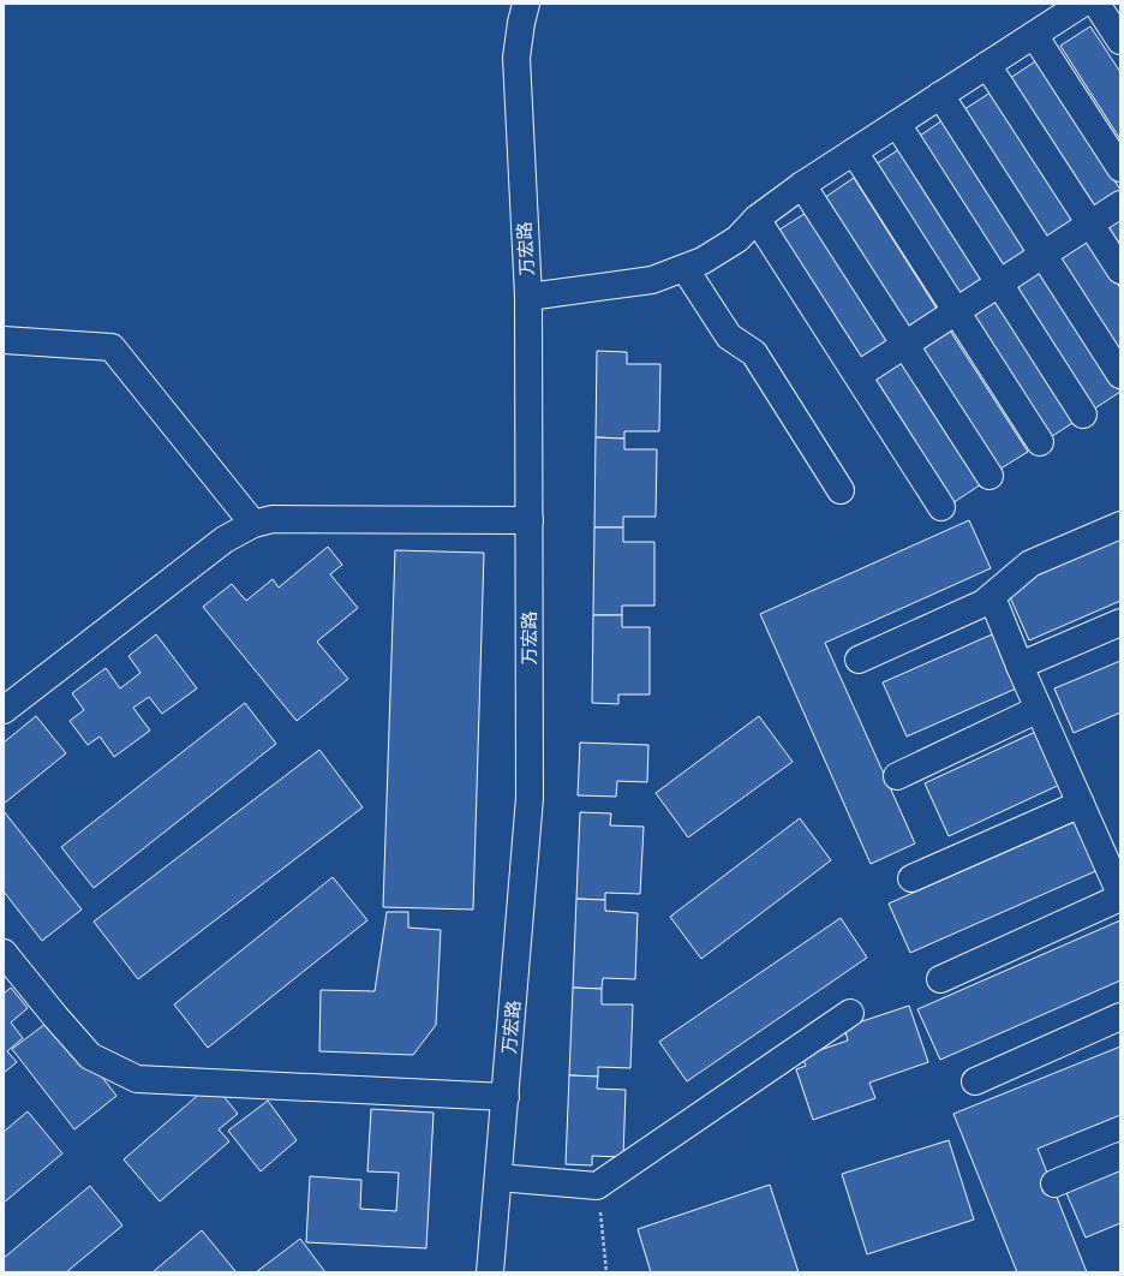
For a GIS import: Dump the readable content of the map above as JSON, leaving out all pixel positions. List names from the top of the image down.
{
  "streets": {
    "street": ["万宏路"]
  }
}
